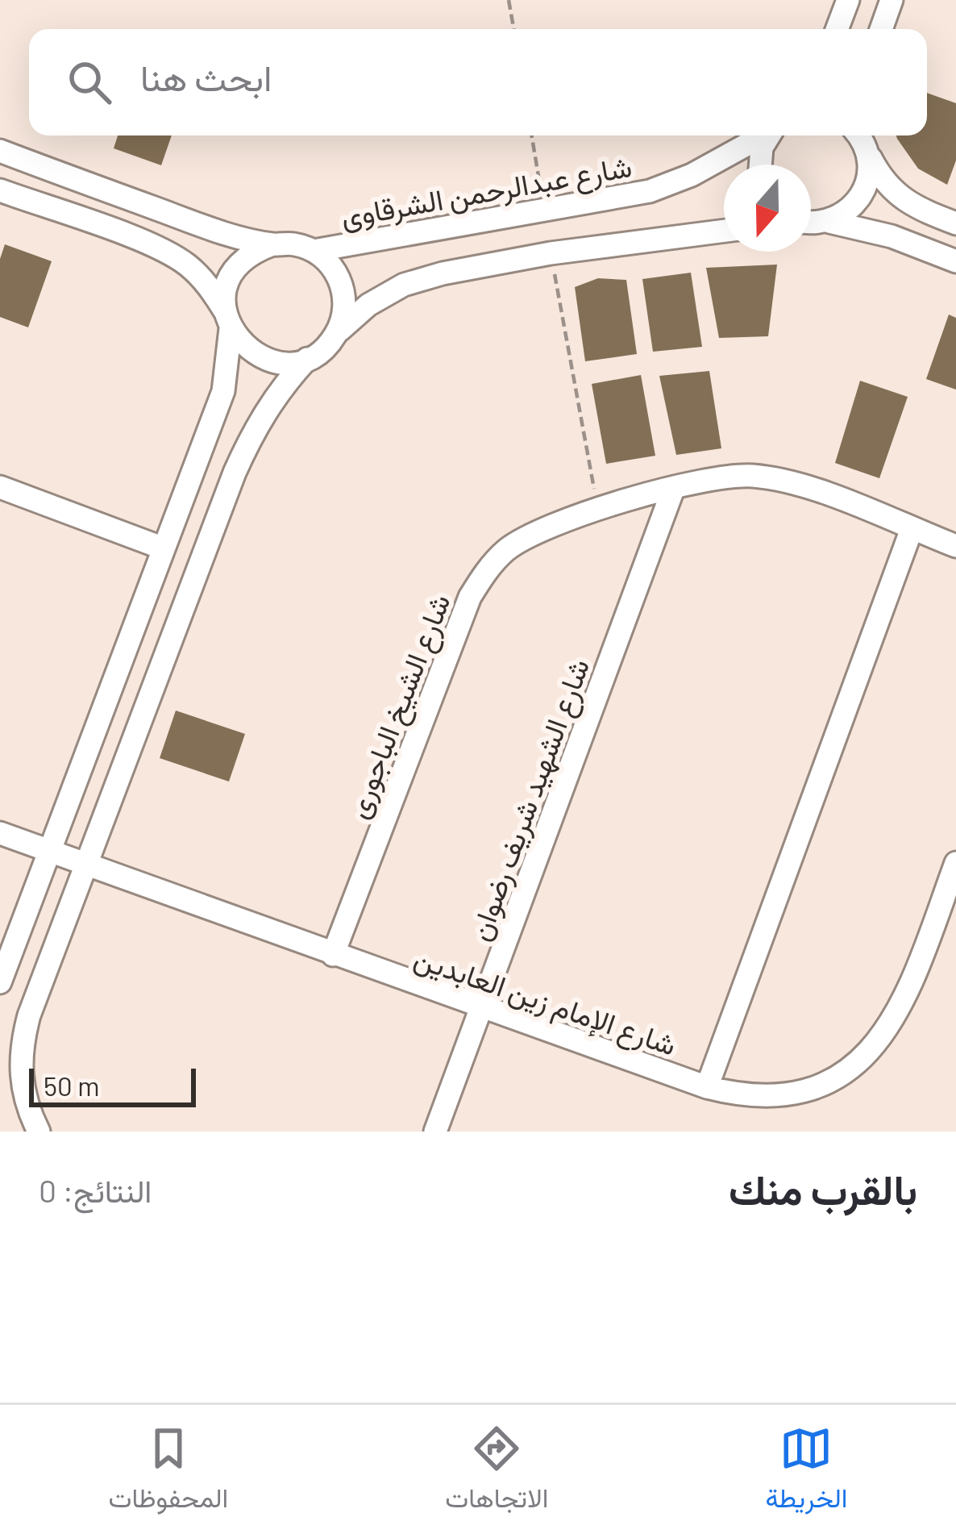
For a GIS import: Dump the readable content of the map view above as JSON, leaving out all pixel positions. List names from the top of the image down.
{
  "streets": {
    "street": [
      "شارع عبدالرحمن الشرقاوى",
      "شارع الشيخ الباجورى",
      "شارع الشهيد شريف رضوان",
      "شارع الإمام زين العابدين"
    ]
  },
  "crossings": [
    ["شارع الشيخ الباجورى", "شارع الشهيد شريف رضوان"],
    ["شارع الشيخ الباجورى", "شارع الإمام زين العابدين"],
    ["شارع الشهيد شريف رضوان", "شارع الإمام زين العابدين"]
  ],
  "scale_bar": "50 m",
  "north": "bottom",
  "page": {
    "search": "ابحث هنا",
    "scale": "50 m",
    "heading": ["بالقرب منك", "النتائج: 0"],
    "nav": ["الخريطة", "الاتجاهات", "المحفوظات"]
  }
}
